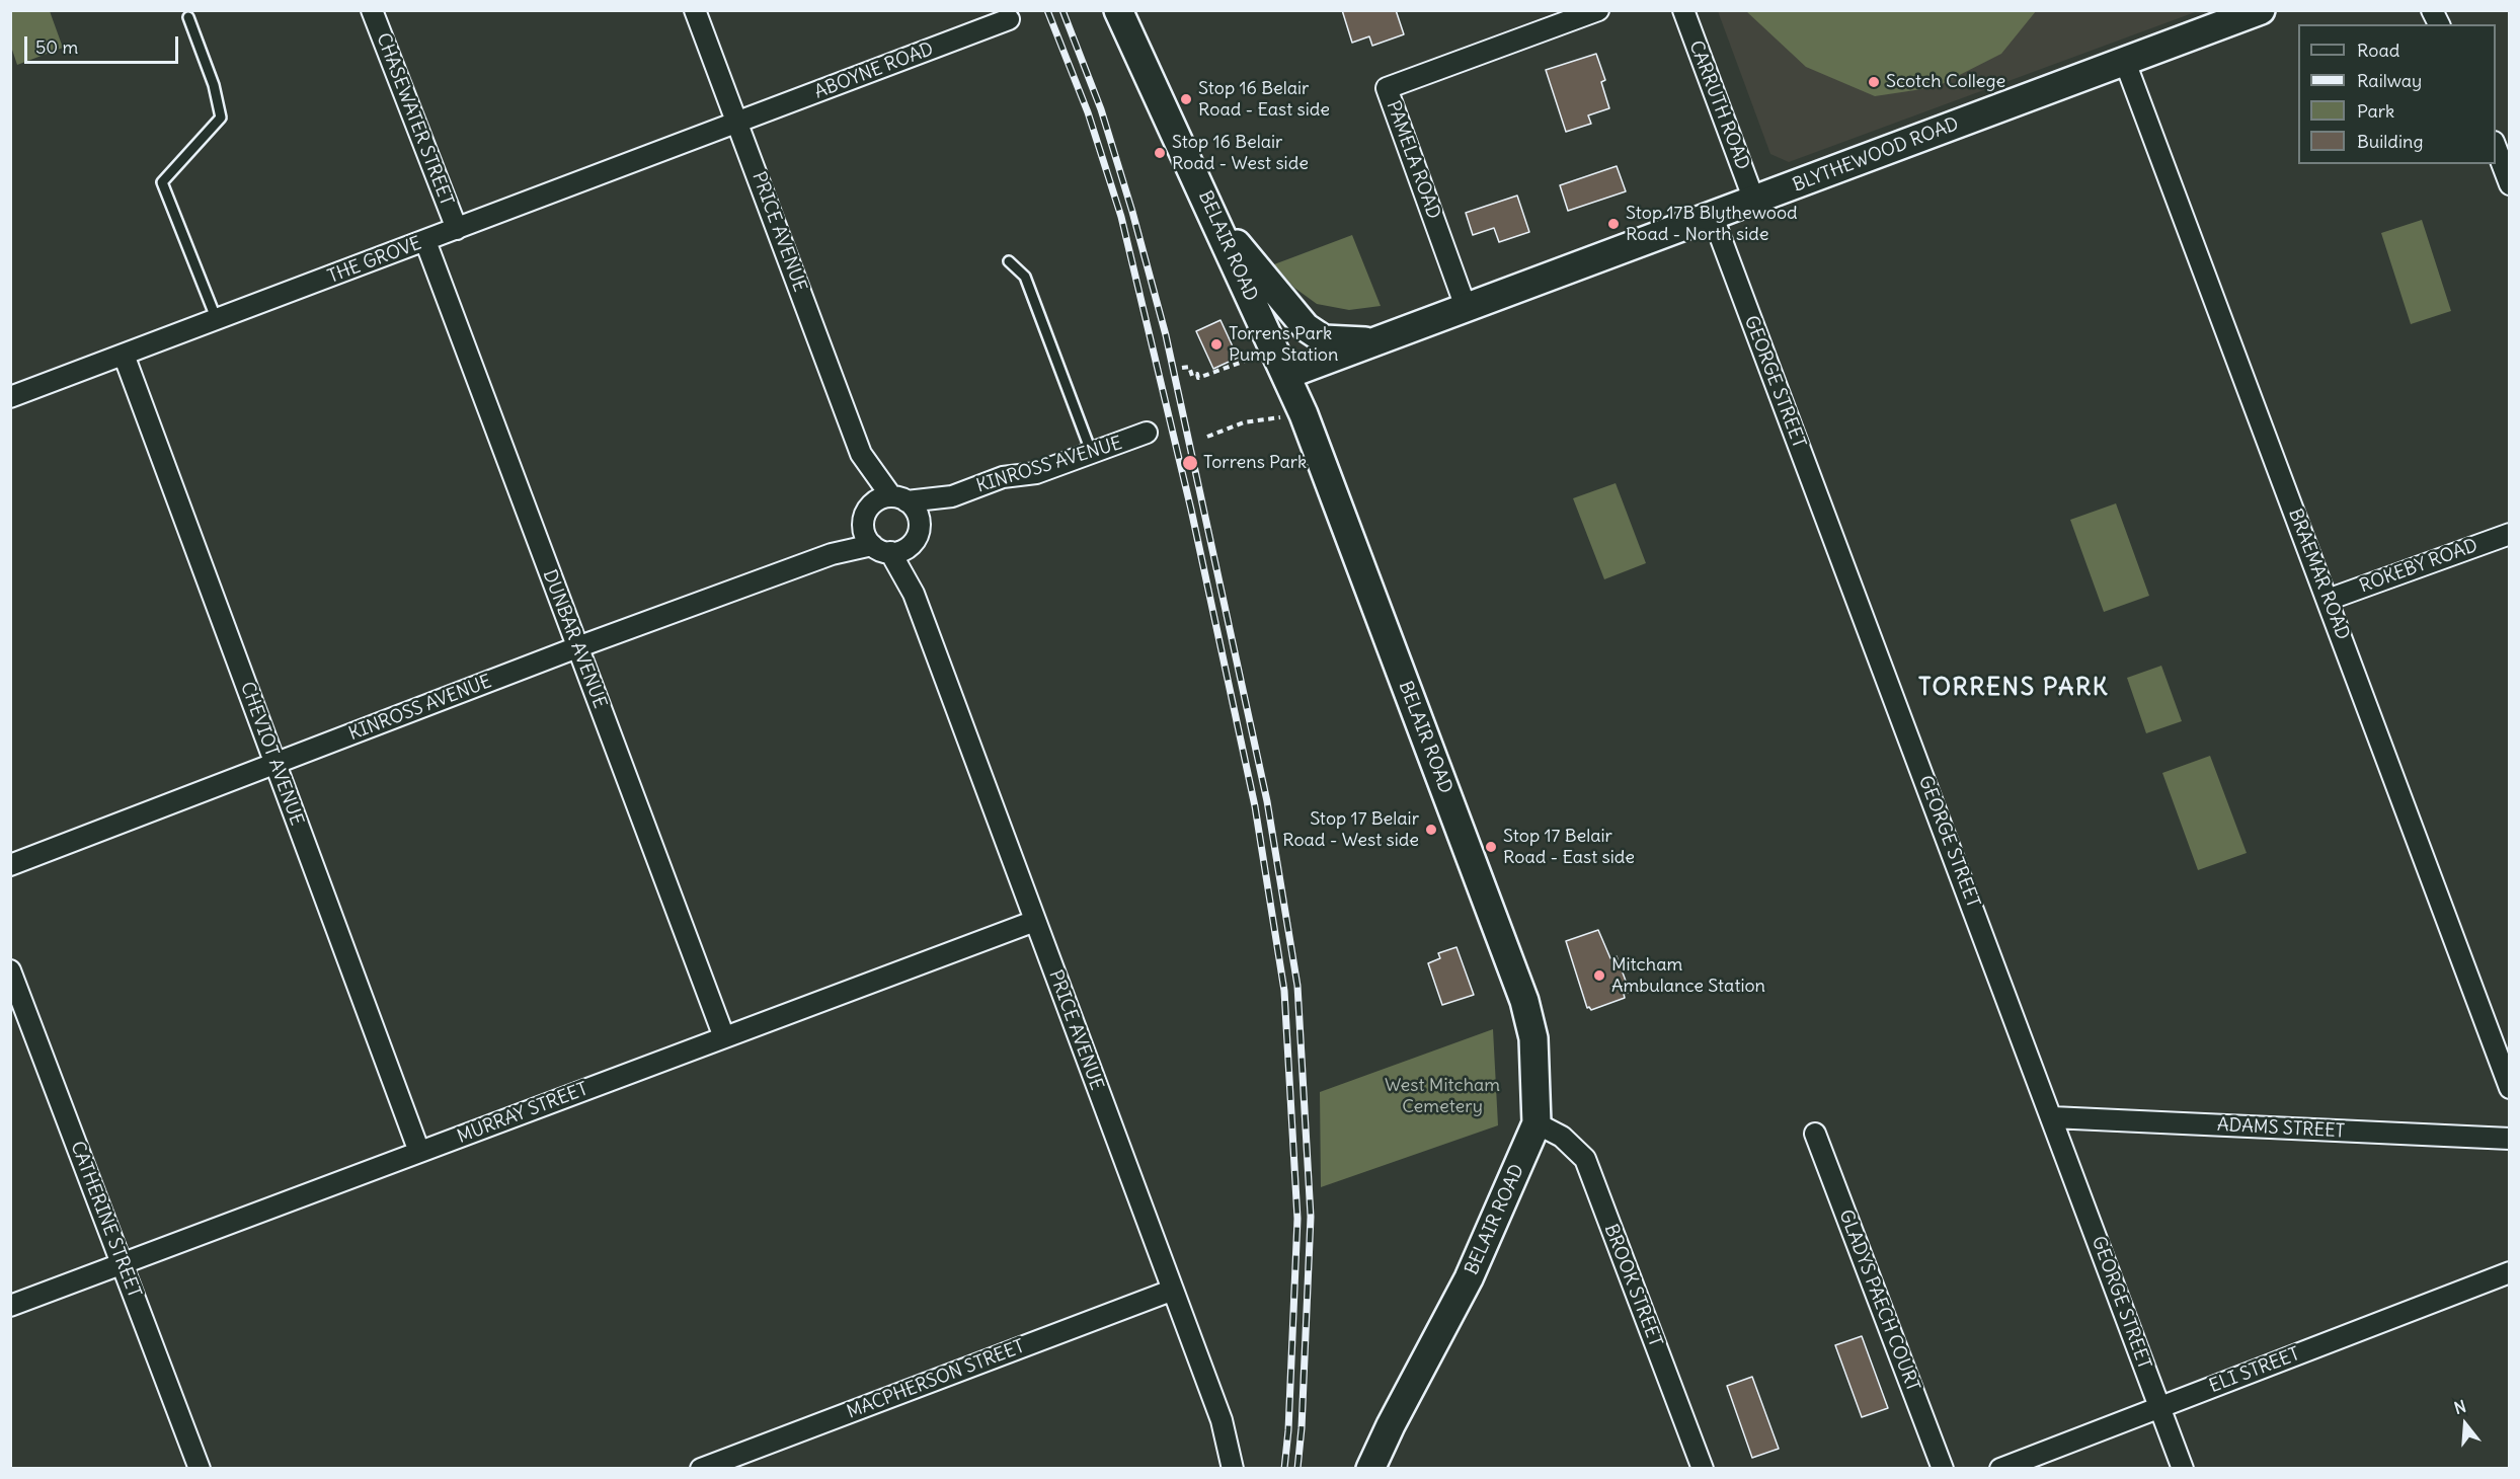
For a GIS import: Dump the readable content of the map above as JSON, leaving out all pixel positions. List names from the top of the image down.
{
  "streets": {
    "main road": ["BLYTHEWOOD ROAD", "BELAIR ROAD"],
    "street": [
      "ABOYNE ROAD",
      "CARRUTH ROAD",
      "CHASEWATER STREET",
      "PAMELA ROAD",
      "PRICE AVENUE",
      "THE GROVE",
      "GEORGE STREET",
      "KINROSS AVENUE",
      "ROKEBY ROAD",
      "BRAEMAR ROAD",
      "DUNBAR AVENUE",
      "CHEVIOT AVENUE",
      "MURRAY STREET",
      "ADAMS STREET",
      "CATHERINE STREET",
      "BROOK STREET",
      "GLADYS PAECH COURT",
      "ELI STREET",
      "MACPHERSON STREET"
    ]
  },
  "crossings": [
    ["ABOYNE ROAD", "PRICE AVENUE"],
    ["ABOYNE ROAD", "THE GROVE"],
    ["CARRUTH ROAD", "BLYTHEWOOD ROAD"],
    ["CHASEWATER STREET", "THE GROVE"],
    ["BLYTHEWOOD ROAD", "PAMELA ROAD"],
    ["BLYTHEWOOD ROAD", "BELAIR ROAD"],
    ["BLYTHEWOOD ROAD", "GEORGE STREET"],
    ["BLYTHEWOOD ROAD", "BRAEMAR ROAD"],
    ["PRICE AVENUE", "THE GROVE"],
    ["PRICE AVENUE", "KINROSS AVENUE"],
    ["PRICE AVENUE", "MURRAY STREET"],
    ["PRICE AVENUE", "MACPHERSON STREET"],
    ["BELAIR ROAD", "BROOK STREET"],
    ["THE GROVE", "DUNBAR AVENUE"],
    ["THE GROVE", "CHEVIOT AVENUE"],
    ["GEORGE STREET", "ADAMS STREET"],
    ["GEORGE STREET", "ELI STREET"],
    ["KINROSS AVENUE", "DUNBAR AVENUE"],
    ["KINROSS AVENUE", "CHEVIOT AVENUE"],
    ["ROKEBY ROAD", "BRAEMAR ROAD"],
    ["DUNBAR AVENUE", "MURRAY STREET"],
    ["CHEVIOT AVENUE", "MURRAY STREET"],
    ["MURRAY STREET", "CATHERINE STREET"]
  ],
  "districts": ["TORRENS PARK"],
  "parks": ["West Mitcham Cemetery"],
  "places": [
    "Scotch College",
    "Stop 16 Belair Road - East side",
    "Stop 16 Belair Road - West side",
    "Stop 17B Blythewood Road - North side",
    "Torrens Park Pump Station",
    "Torrens Park",
    "Stop 17 Belair Road - West side",
    "Stop 17 Belair Road - East side",
    "Mitcham Ambulance Station"
  ],
  "legend": [
    "Road",
    "Railway",
    "Park",
    "Building"
  ],
  "scale_bar": "50 m",
  "north": "top"
}
